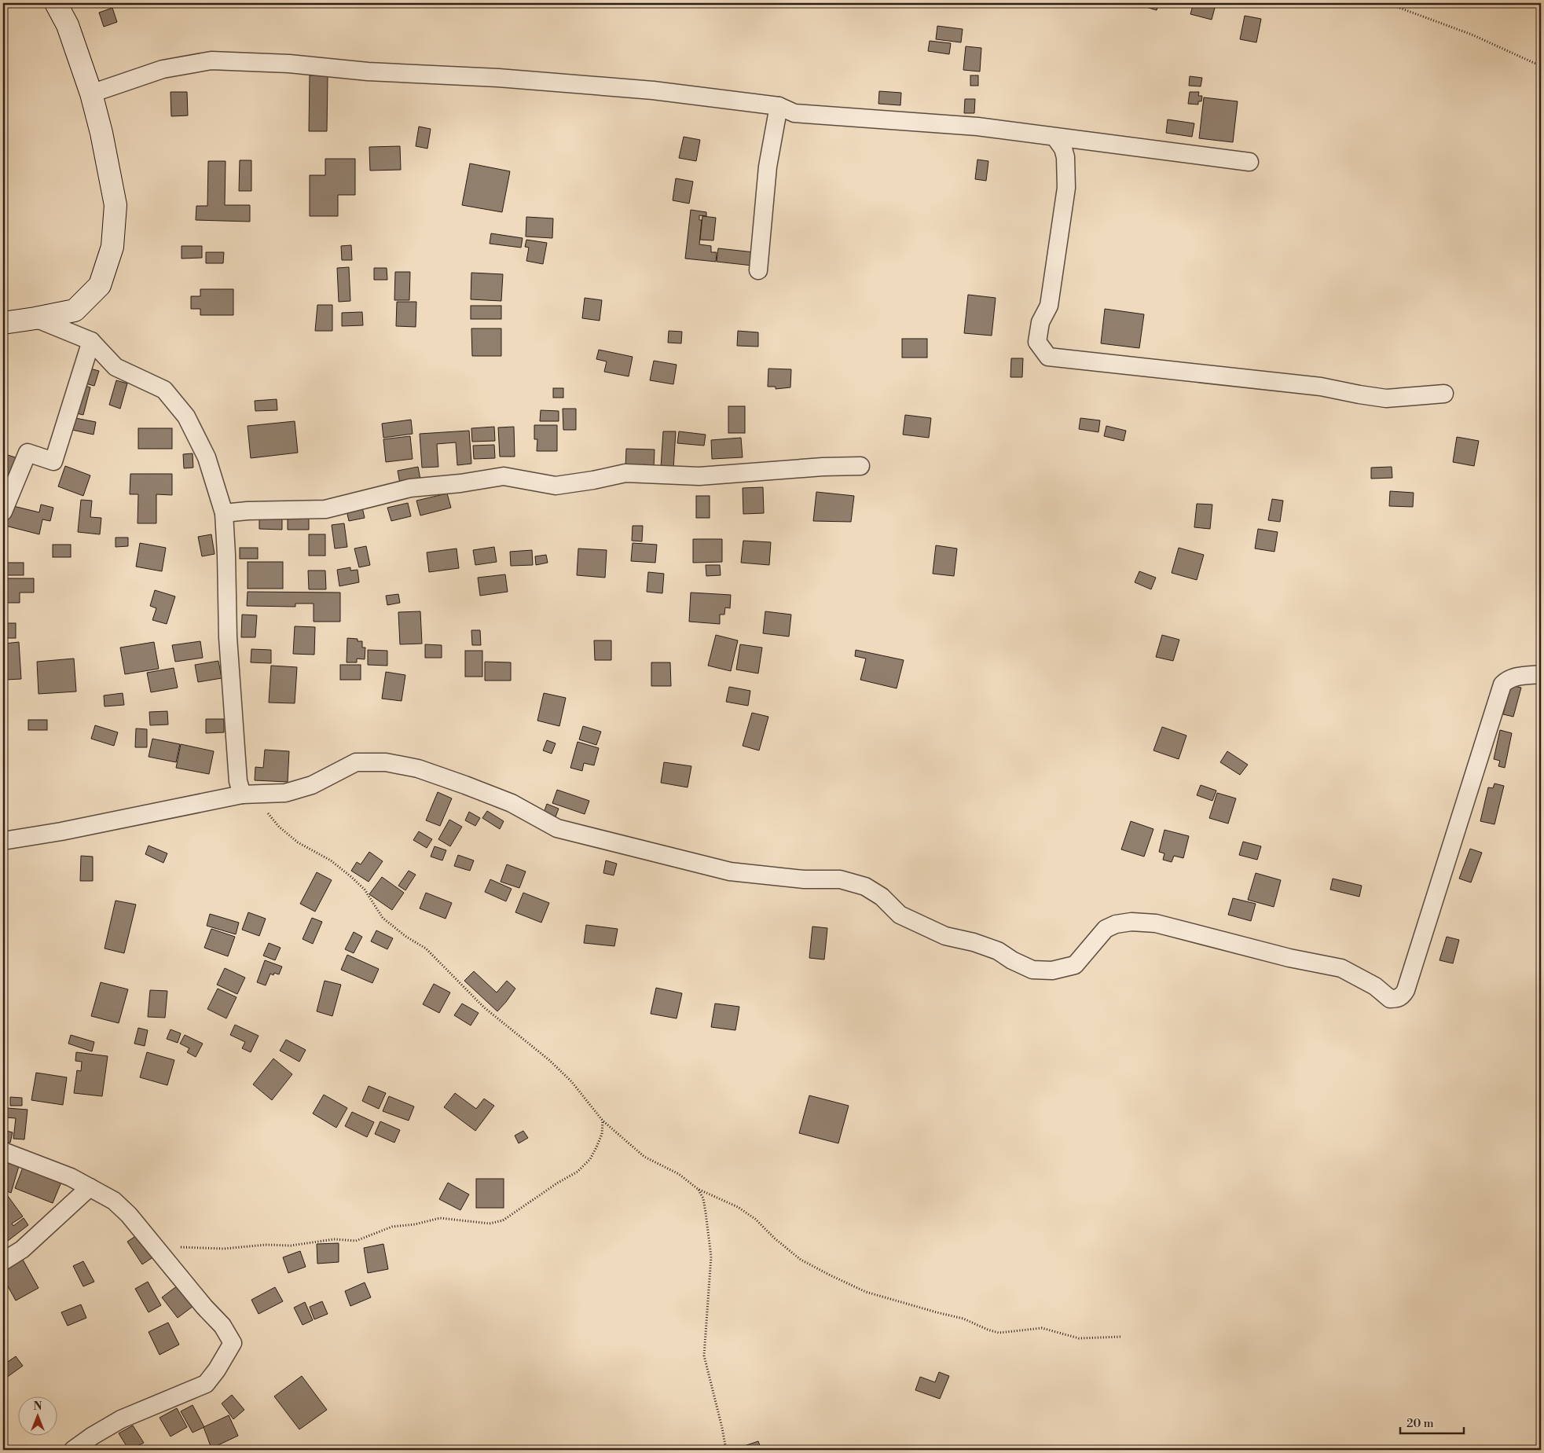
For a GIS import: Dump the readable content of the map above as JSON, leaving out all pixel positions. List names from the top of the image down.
{
  "scale_bar": "20 m",
  "north": "top"
}
